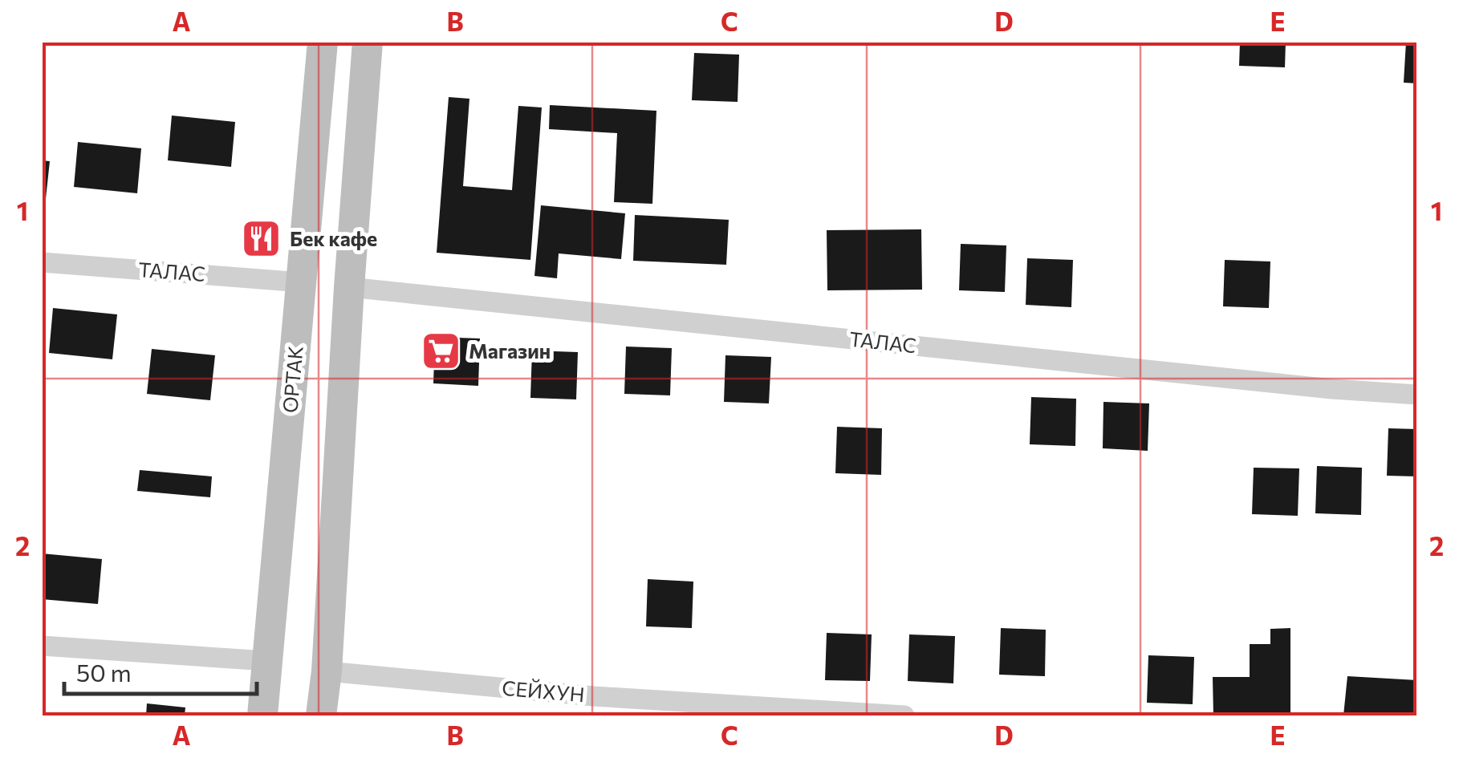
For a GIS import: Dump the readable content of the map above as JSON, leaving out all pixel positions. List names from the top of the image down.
{
  "streets": {
    "street": ["ТАЛАС", "ОРТАК", "СЕЙХУН"]
  },
  "crossings": [
    ["ТАЛАС", "ОРТАК"]
  ],
  "places": {
    "restaurant": ["Бек кафе"],
    "supermarket": ["Магазин"]
  },
  "scale_bar": "50 m",
  "grid": {
    "columns": [
      "A",
      "B",
      "C",
      "D",
      "E"
    ],
    "rows": ["1", "2"]
  }
}
